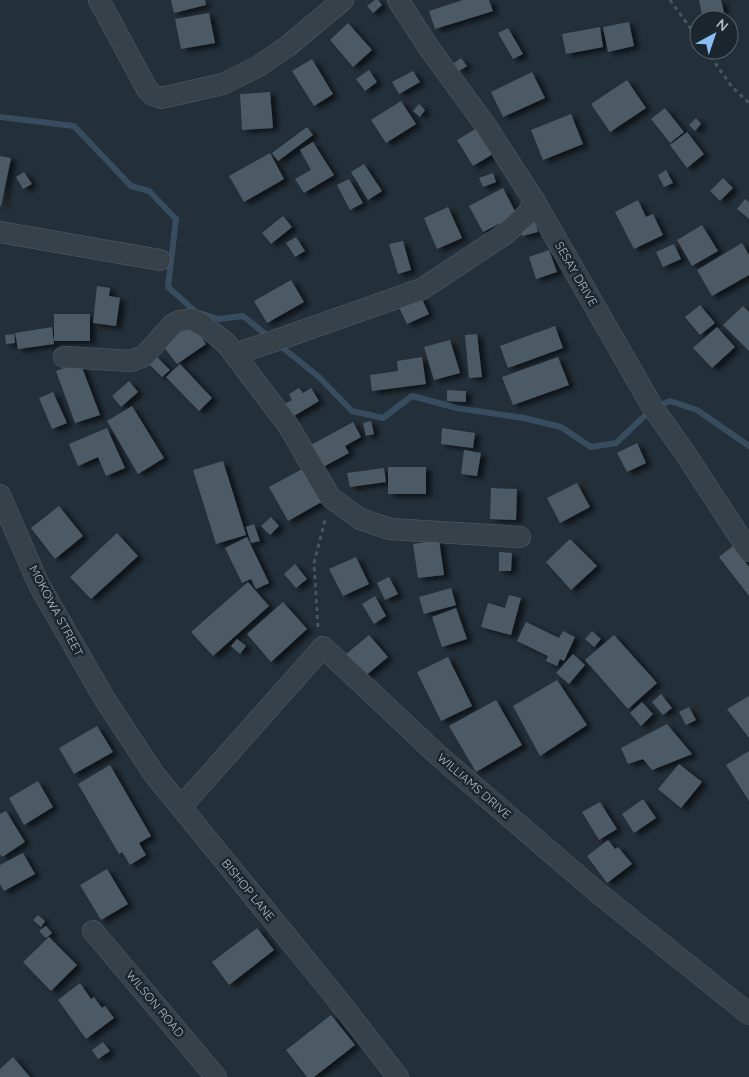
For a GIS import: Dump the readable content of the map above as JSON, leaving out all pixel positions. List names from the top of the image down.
{
  "streets": {
    "street": [
      "SESAY DRIVE",
      "MOKOWA STREET",
      "WILLIAMS DRIVE",
      "BISHOP LANE",
      "WILSON ROAD"
    ]
  },
  "crossings": [
    ["MOKOWA STREET", "BISHOP LANE"]
  ],
  "north": "top right"
}
